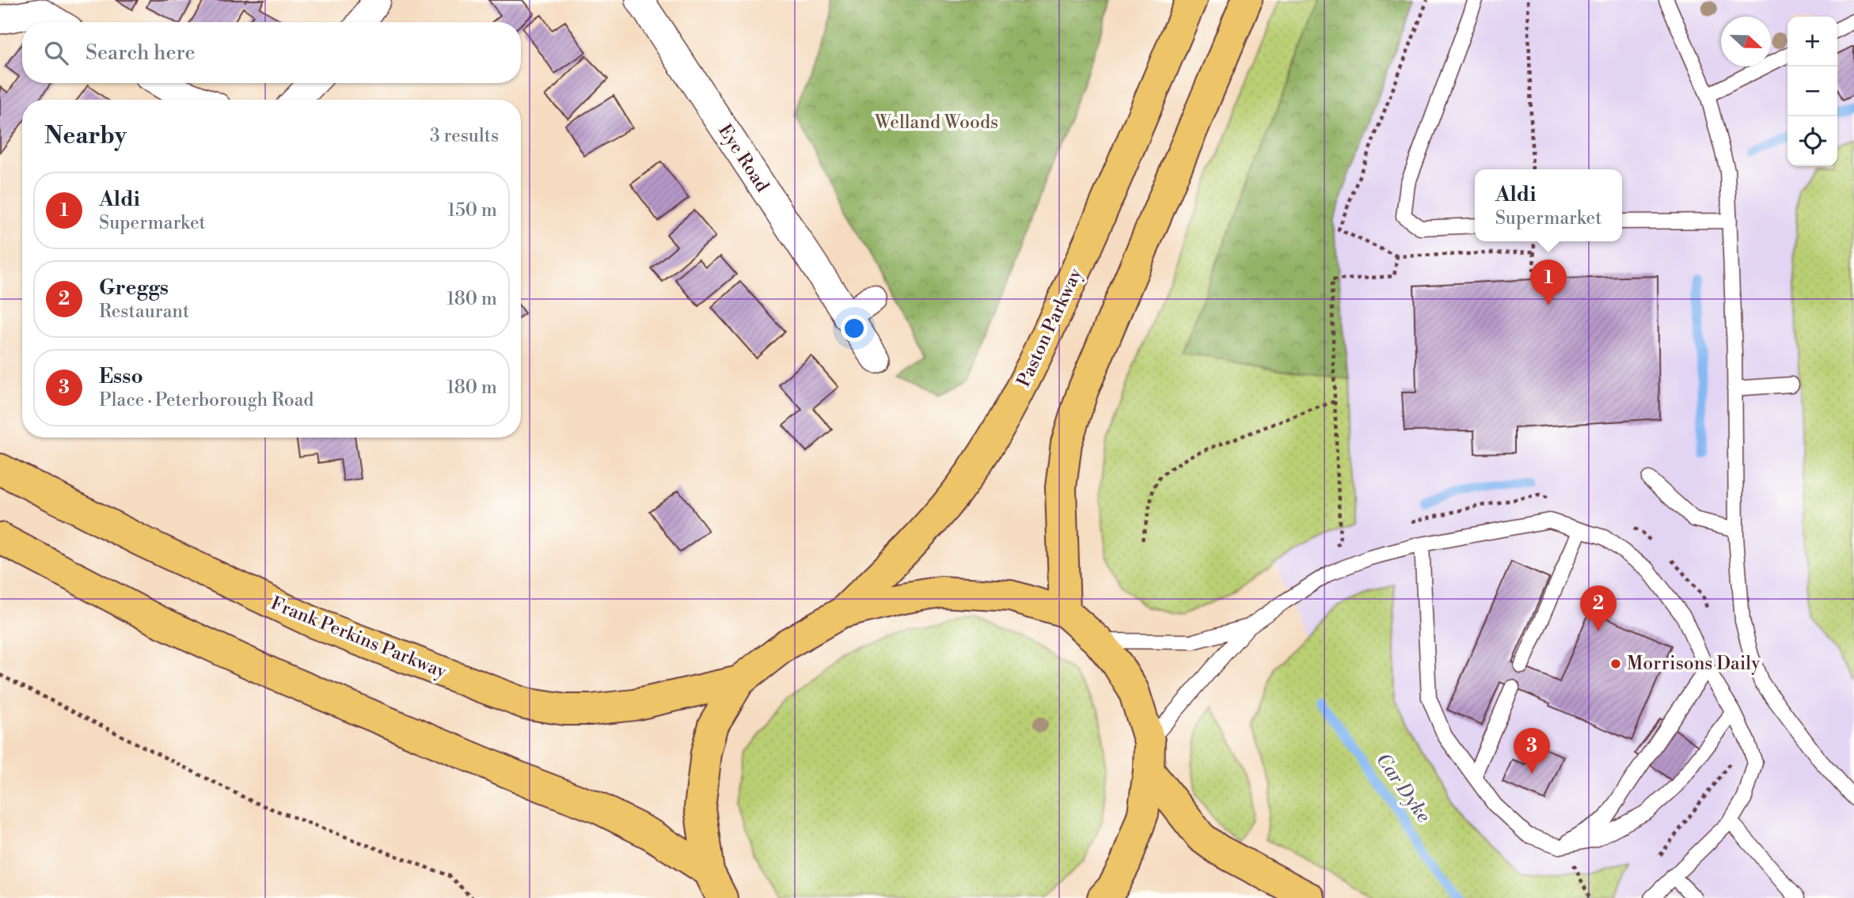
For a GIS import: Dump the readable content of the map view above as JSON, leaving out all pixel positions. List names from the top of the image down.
{
  "streets": {
    "main road": ["Paston Parkway", "Frank Perkins Parkway"],
    "street": ["Eye Road"]
  },
  "water": ["Car Dyke"],
  "parks": ["Welland Woods"],
  "places": ["Morrisons Daily"],
  "north": "right",
  "page": {
    "map_buttons": ["+", "−"],
    "search": "Search here",
    "heading": ["Nearby", "3 results"],
    "popup": ["Aldi", "Supermarket"],
    "list": [
      {
        "mark": "1",
        "name": "Aldi",
        "note": "Supermarket",
        "value": "150 m"
      },
      {
        "mark": "2",
        "name": "Greggs",
        "note": "Restaurant",
        "value": "180 m"
      },
      {
        "mark": "3",
        "name": "Esso",
        "note": "Place · Peterborough Road",
        "value": "180 m"
      }
    ],
    "pins": ["1", "2", "3"]
  }
}
